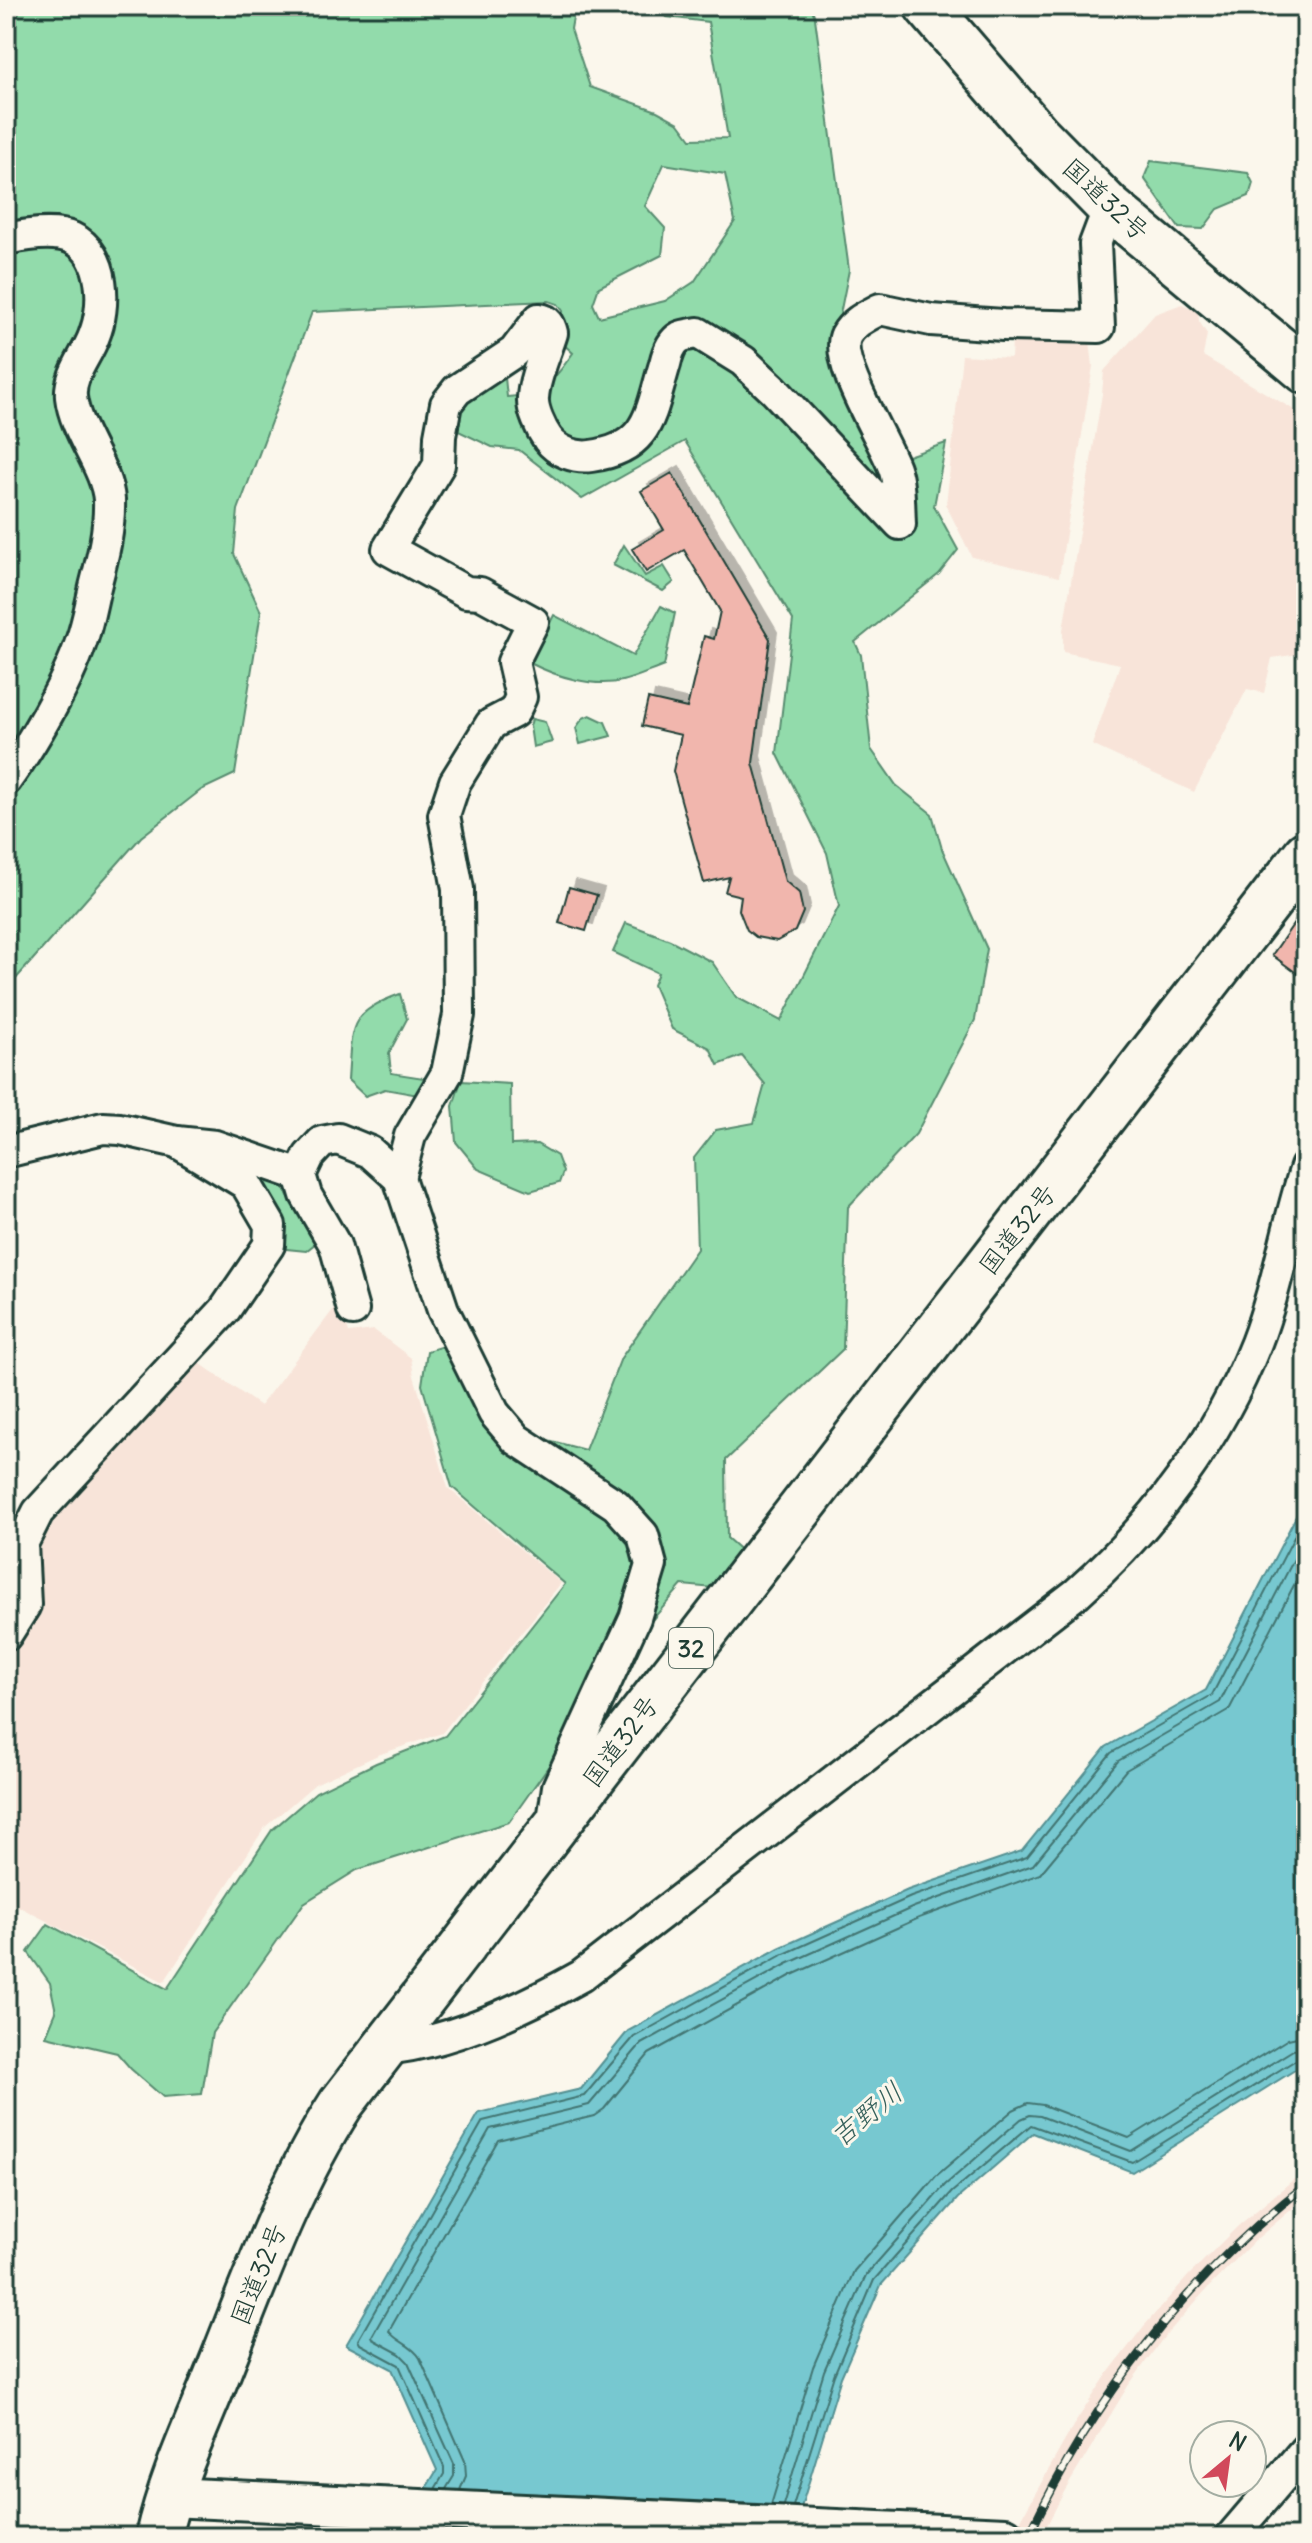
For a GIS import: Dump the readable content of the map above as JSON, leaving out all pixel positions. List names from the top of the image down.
{
  "streets": {
    "highway": ["国道32号", "32"]
  },
  "water": ["吉野川"],
  "north": "top right"
}
